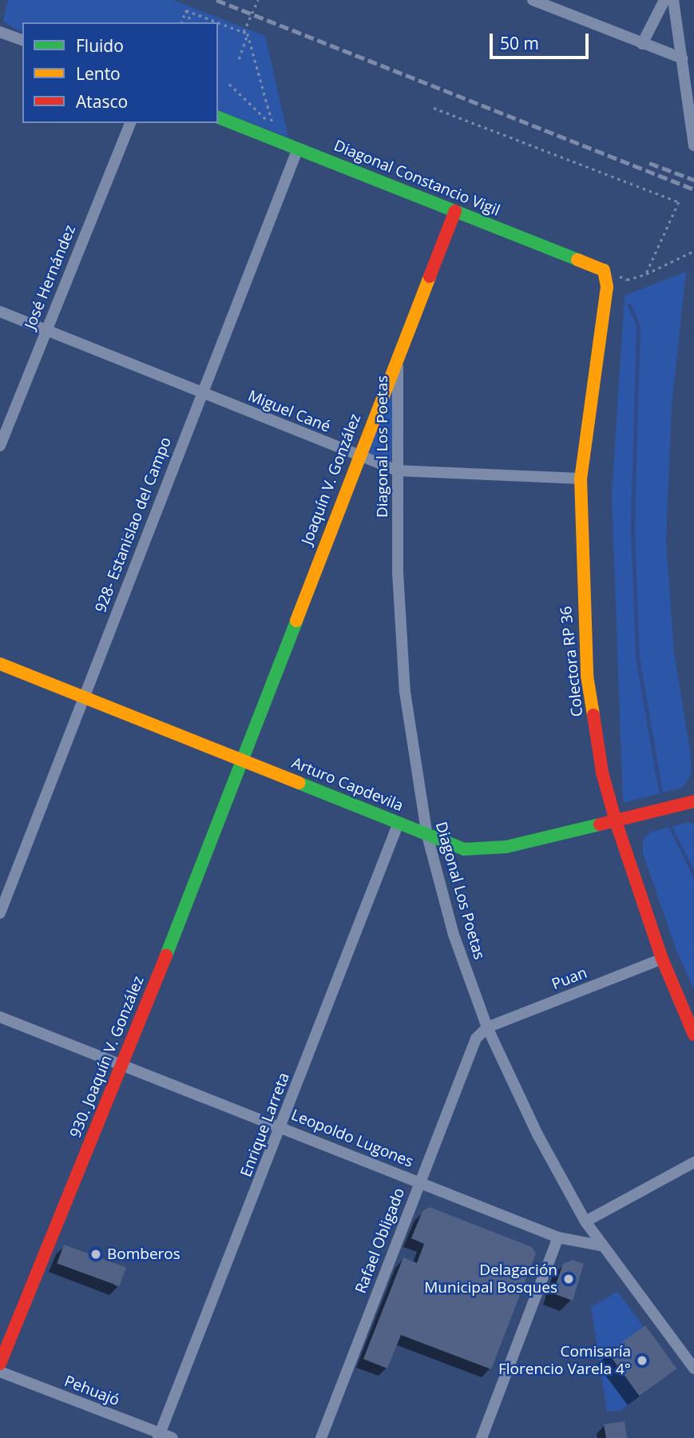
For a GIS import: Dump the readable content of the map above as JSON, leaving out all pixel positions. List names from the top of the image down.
{
  "streets": {
    "street": [
      "Diagonal Constancio Vigil",
      "José Hernández",
      "Miguel Cané",
      "Diagonal Los Poetas",
      "Joaquín V. González",
      "928- Estanislao del Campo",
      "Colectora RP 36",
      "Arturo Capdevila",
      "Puan",
      "930. Joaquín V. González",
      "Enrique Larreta",
      "Leopoldo Lugones",
      "Rafael Obligado",
      "Pehuajó"
    ]
  },
  "crossings": [
    ["Diagonal Constancio Vigil", "Joaquín V. González"],
    ["Diagonal Constancio Vigil", "928- Estanislao del Campo"],
    ["Diagonal Constancio Vigil", "Colectora RP 36"],
    ["José Hernández", "Miguel Cané"],
    ["Miguel Cané", "Diagonal Los Poetas"],
    ["Miguel Cané", "Joaquín V. González"],
    ["Miguel Cané", "928- Estanislao del Campo"],
    ["Miguel Cané", "Colectora RP 36"],
    ["Diagonal Los Poetas", "Joaquín V. González"],
    ["Diagonal Los Poetas", "Arturo Capdevila"],
    ["Diagonal Los Poetas", "Puan"],
    ["Diagonal Los Poetas", "Leopoldo Lugones"],
    ["Diagonal Los Poetas", "Rafael Obligado"],
    ["Joaquín V. González", "Arturo Capdevila"],
    ["Joaquín V. González", "930. Joaquín V. González"],
    ["928- Estanislao del Campo", "Arturo Capdevila"],
    ["Colectora RP 36", "Arturo Capdevila"],
    ["Colectora RP 36", "Puan"],
    ["Arturo Capdevila", "930. Joaquín V. González"],
    ["Arturo Capdevila", "Enrique Larreta"],
    ["Puan", "Rafael Obligado"],
    ["930. Joaquín V. González", "Leopoldo Lugones"],
    ["Enrique Larreta", "Leopoldo Lugones"],
    ["Enrique Larreta", "Pehuajó"],
    ["Leopoldo Lugones", "Rafael Obligado"]
  ],
  "places": ["Bomberos", "Delagación Municipal Bosques", "Comisaría Florencio Varela 4°"],
  "legend": ["Fluido", "Lento", "Atasco"],
  "scale_bar": "50 m"
}
